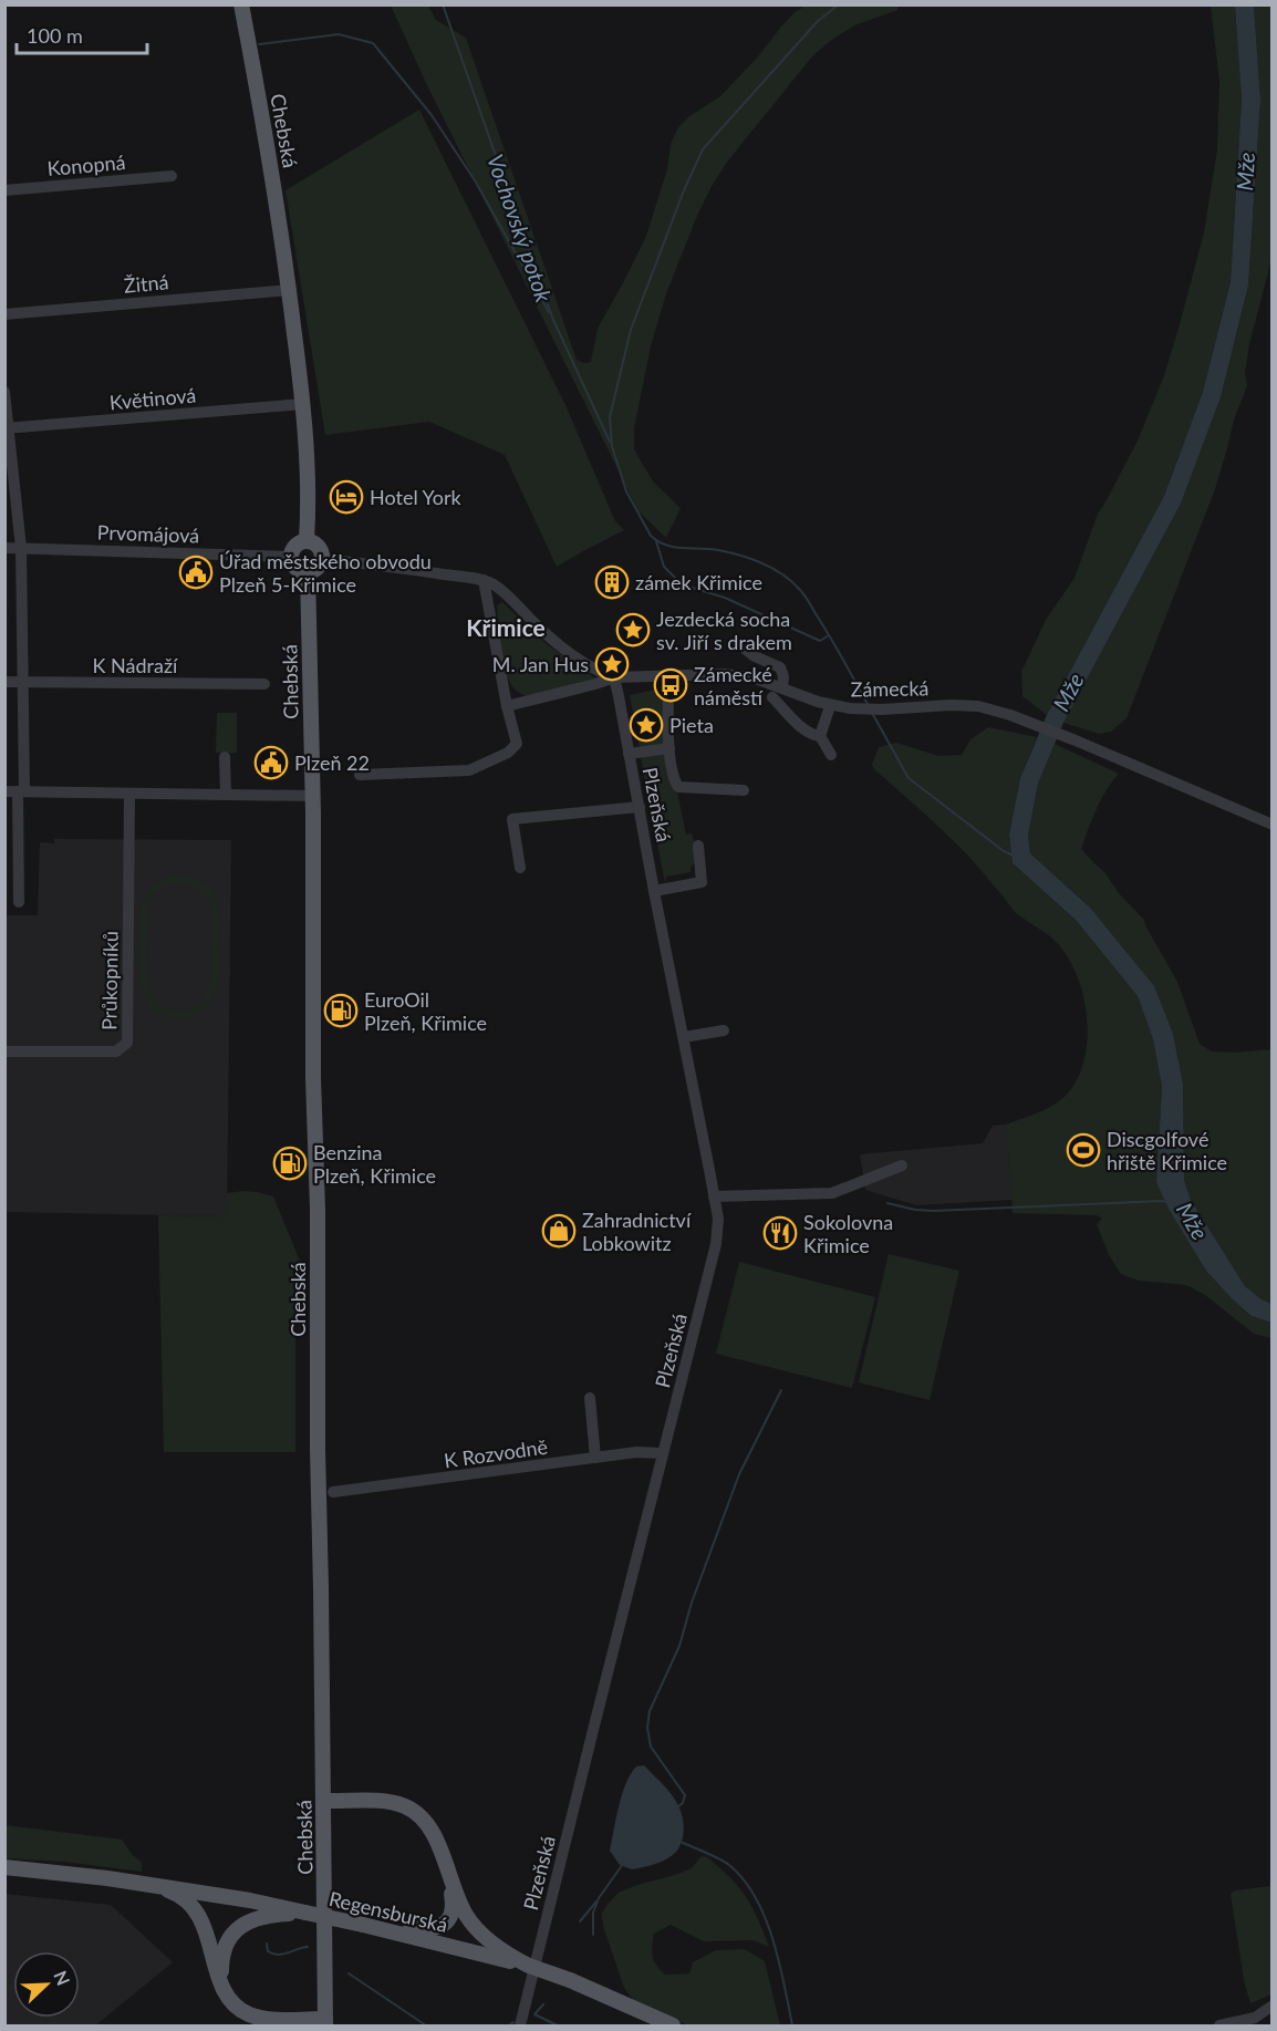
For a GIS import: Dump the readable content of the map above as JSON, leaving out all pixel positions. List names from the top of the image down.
{
  "streets": {
    "main road": ["Chebská", "Regensburská"],
    "street": [
      "Konopná",
      "Žitná",
      "Květinová",
      "Prvomájová",
      "K Nádraží",
      "Zámecká",
      "Plzeňská",
      "Průkopníků",
      "K Rozvodně"
    ]
  },
  "crossings": [
    ["Chebská", "Žitná"],
    ["Chebská", "Květinová"],
    ["Chebská", "Prvomájová"],
    ["Zámecká", "Plzeňská"],
    ["Plzeňská", "K Rozvodně"]
  ],
  "districts": ["Křimice"],
  "water": ["Mže", "Vochovský potok"],
  "places": {
    "hotel": ["Hotel York"],
    "public building": ["Úřad městského obvodu Plzeň 5-Křimice", "Plzeň 22"],
    "building": ["zámek Křimice"],
    "place": ["Jezdecká socha sv. Jiří s drakem", "M. Jan Hus", "Pieta"],
    "bus stop": ["Zámecké náměstí"],
    "fuel station": ["EuroOil Plzeň, Křimice", "Benzina Plzeň, Křimice"],
    "sports": ["Discgolfové hřiště Křimice"],
    "shop": ["Zahradnictví Lobkowitz"],
    "restaurant": ["Sokolovna Křimice"]
  },
  "scale_bar": "100 m",
  "north": "top right"
}
